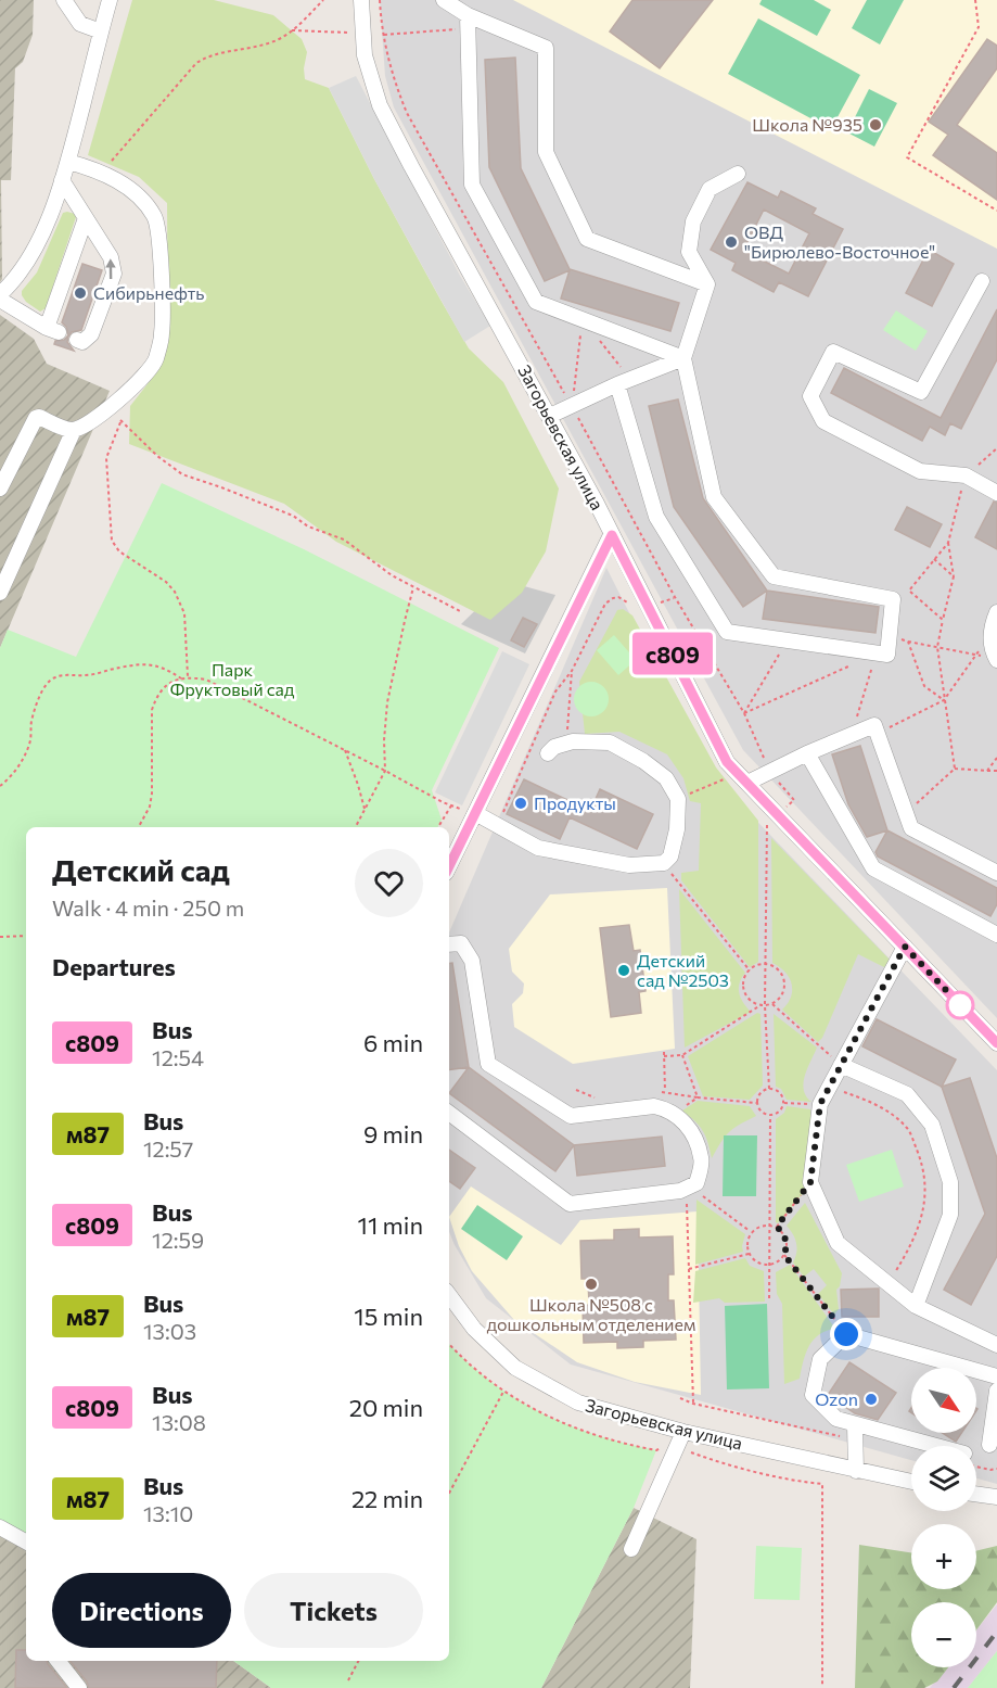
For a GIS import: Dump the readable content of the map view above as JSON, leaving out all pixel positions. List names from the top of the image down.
{
  "streets": {
    "street": ["Загорьевская улица"]
  },
  "parks": ["Парк Фруктовый сад"],
  "places": [
    "Школа №935",
    "ОВД \"Бирюлево-Восточное\"",
    "Сибирьнефть",
    "Продукты",
    "Детский сад №2503",
    "Школа №508 с дошкольным отделением",
    "Ozon"
  ],
  "lines": ["bus line с809"],
  "north": "bottom right",
  "page": {
    "on_map": "с809",
    "heading": [
      ["Детский сад", "Walk · 4 min · 250 m"],
      "Departures"
    ],
    "list": [
      {
        "mark": "с809",
        "name": "Bus",
        "note": "12:54",
        "value": "6 min"
      },
      {
        "mark": "м87",
        "name": "Bus",
        "note": "12:57",
        "value": "9 min"
      },
      {
        "mark": "с809",
        "name": "Bus",
        "note": "12:59",
        "value": "11 min"
      },
      {
        "mark": "м87",
        "name": "Bus",
        "note": "13:03",
        "value": "15 min"
      },
      {
        "mark": "с809",
        "name": "Bus",
        "note": "13:08",
        "value": "20 min"
      },
      {
        "mark": "м87",
        "name": "Bus",
        "note": "13:10",
        "value": "22 min"
      }
    ],
    "map_buttons": ["+", "−"],
    "buttons": ["Directions", "Tickets"]
  }
}
